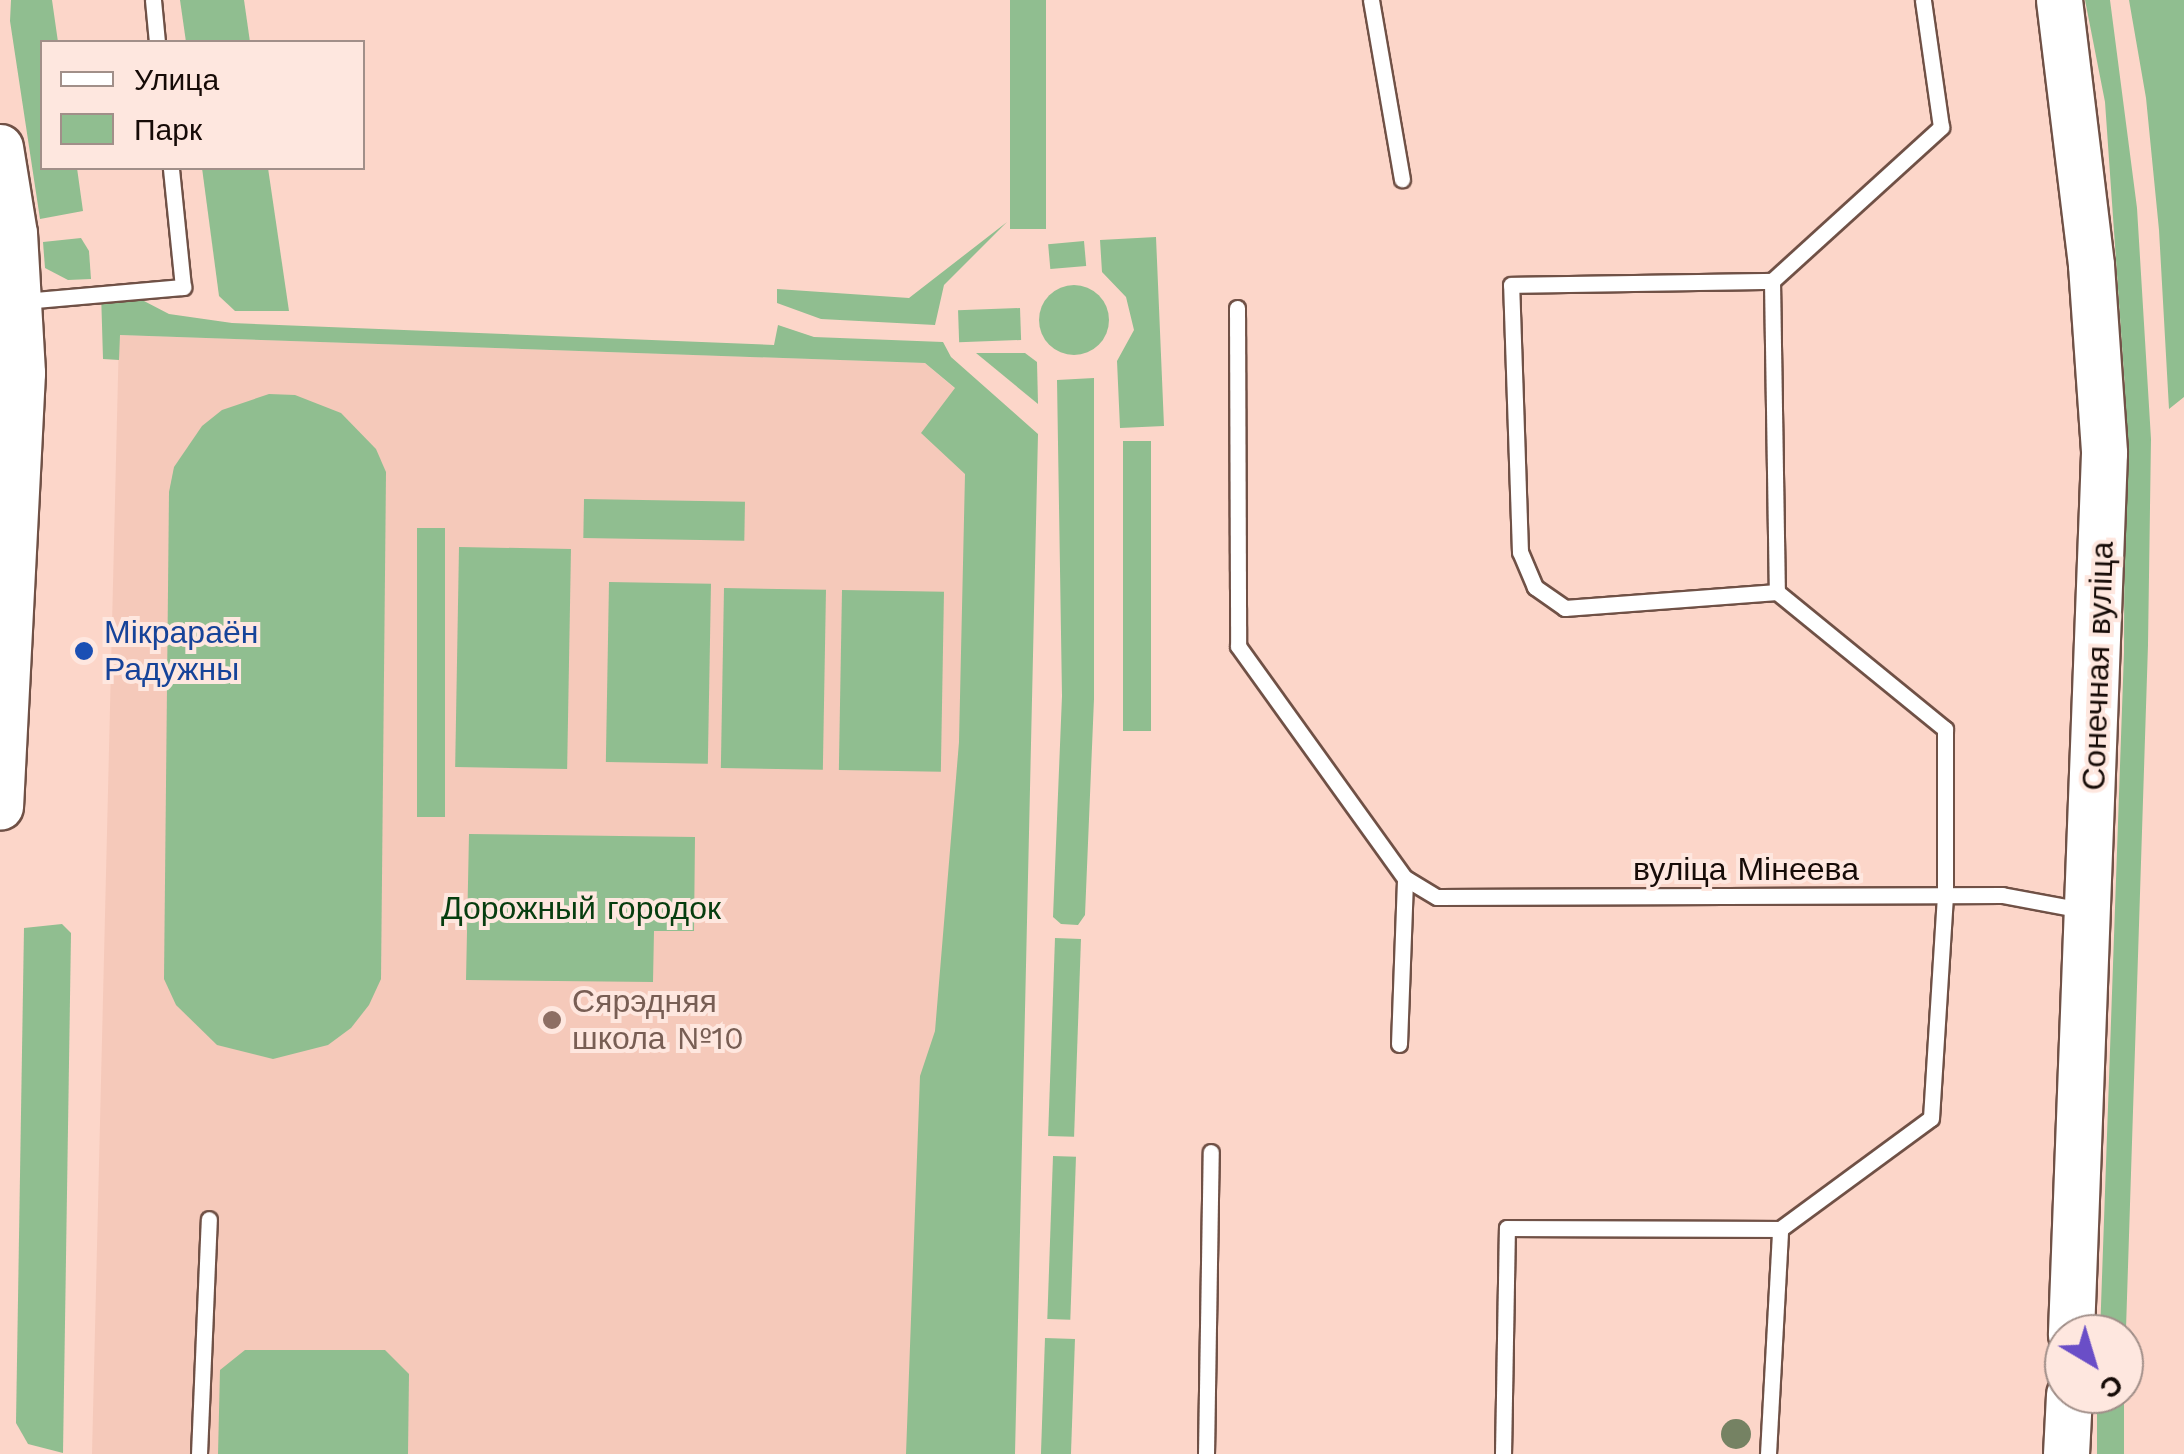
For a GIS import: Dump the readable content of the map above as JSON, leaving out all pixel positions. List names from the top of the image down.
{
  "streets": {
    "street": ["Сонечная вуліца"],
    "lane": ["вуліца Мінеева"]
  },
  "crossings": [
    ["Сонечная вуліца", "вуліца Мінеева"]
  ],
  "parks": ["Дорожный городок"],
  "places": ["Мікрараён Радужны", "Сярэдняя школа №10"],
  "legend": ["Улица", "Парк"],
  "north": "bottom right"
}
